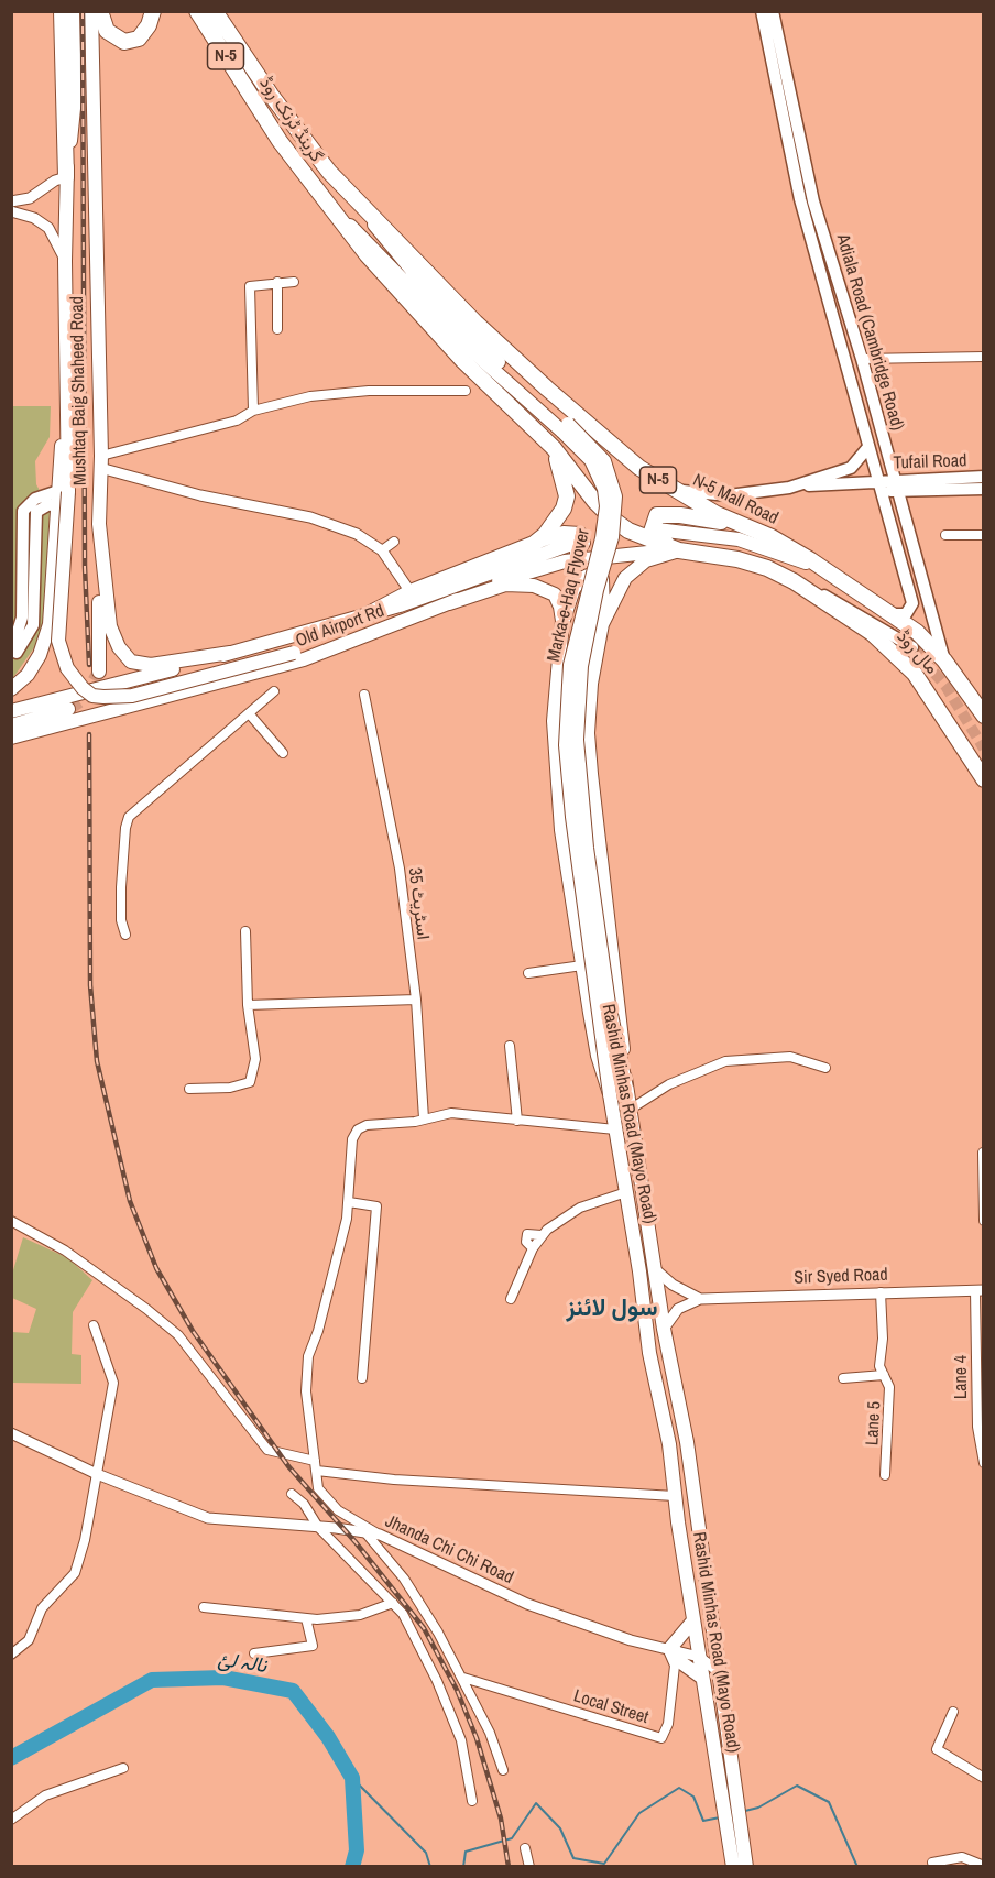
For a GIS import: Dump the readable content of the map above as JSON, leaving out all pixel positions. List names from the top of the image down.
{
  "streets": {
    "highway": [
      "N-5",
      "گرینڈ ٹرنک روڈ",
      "N-5 Mall Road",
      "مال روڈ"
    ],
    "main road": [
      "Adiala Road (Cambridge Road)",
      "Mushtaq Baig Shaheed Road",
      "Tufail Road",
      "Marka-e-Haq Flyover",
      "Old Airport Rd",
      "Rashid Minhas Road (Mayo Road)"
    ],
    "street": [
      "اسٹریٹ 35",
      "Sir Syed Road",
      "Lane 4",
      "Lane 5",
      "Jhanda Chi Chi Road",
      "Local Street"
    ]
  },
  "crossings": [
    ["گرینڈ ٹرنک روڈ", "N-5 Mall Road"],
    ["گرینڈ ٹرنک روڈ", "Marka-e-Haq Flyover"],
    ["گرینڈ ٹرنک روڈ", "Old Airport Rd"],
    ["گرینڈ ٹرنک روڈ", "مال روڈ"],
    ["گرینڈ ٹرنک روڈ", "Rashid Minhas Road (Mayo Road)"],
    ["Adiala Road (Cambridge Road)", "Tufail Road"],
    ["Adiala Road (Cambridge Road)", "N-5 Mall Road"],
    ["Mushtaq Baig Shaheed Road", "Old Airport Rd"],
    ["N-5 Mall Road", "Marka-e-Haq Flyover"],
    ["Marka-e-Haq Flyover", "Rashid Minhas Road (Mayo Road)"],
    ["Old Airport Rd", "مال روڈ"],
    ["Old Airport Rd", "Rashid Minhas Road (Mayo Road)"],
    ["مال روڈ", "Rashid Minhas Road (Mayo Road)"],
    ["Rashid Minhas Road (Mayo Road)", "Jhanda Chi Chi Road"],
    ["Sir Syed Road", "Lane 4"],
    ["Sir Syed Road", "Lane 5"],
    ["Jhanda Chi Chi Road", "Local Street"]
  ],
  "districts": ["سول لائنز"],
  "water": ["نالہ لئ"]
}
